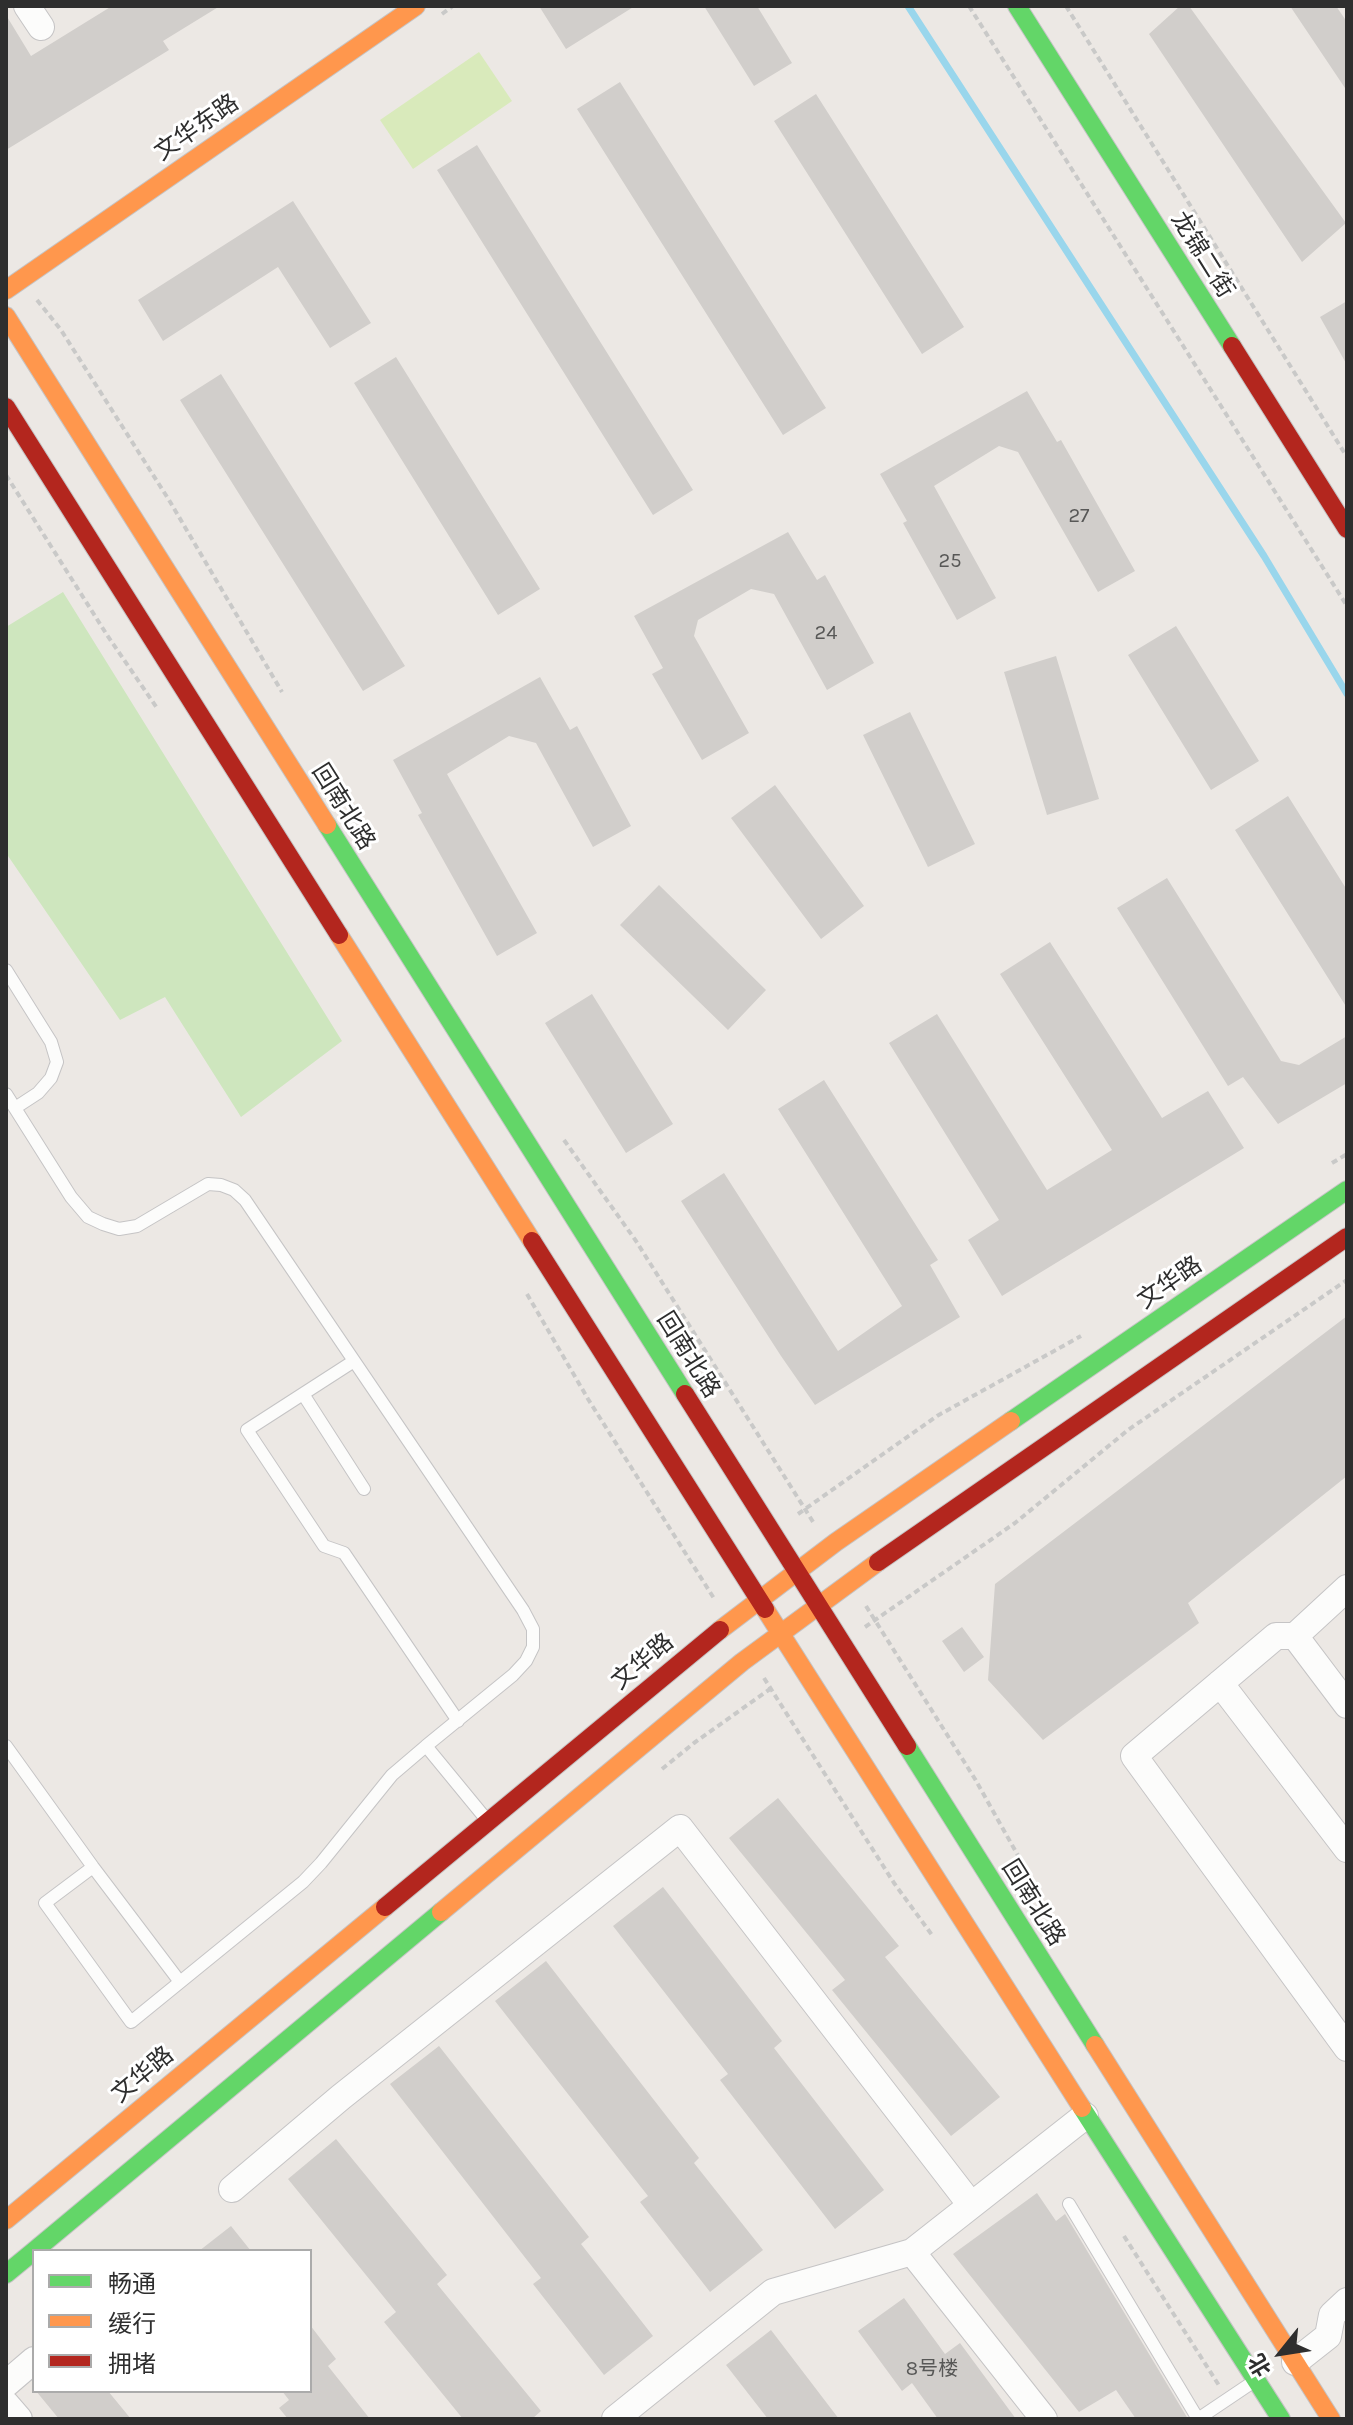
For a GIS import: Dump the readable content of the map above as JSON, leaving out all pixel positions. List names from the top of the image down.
{
  "streets": {
    "main road": [
      "文华东路",
      "龙锦二街",
      "回南北路",
      "文华路"
    ]
  },
  "crossings": [
    ["回南北路", "文华路"]
  ],
  "house_numbers": [
    "27",
    "25",
    "24",
    "8号楼"
  ],
  "legend": ["畅通", "缓行", "拥堵"],
  "north": "bottom left"
}
